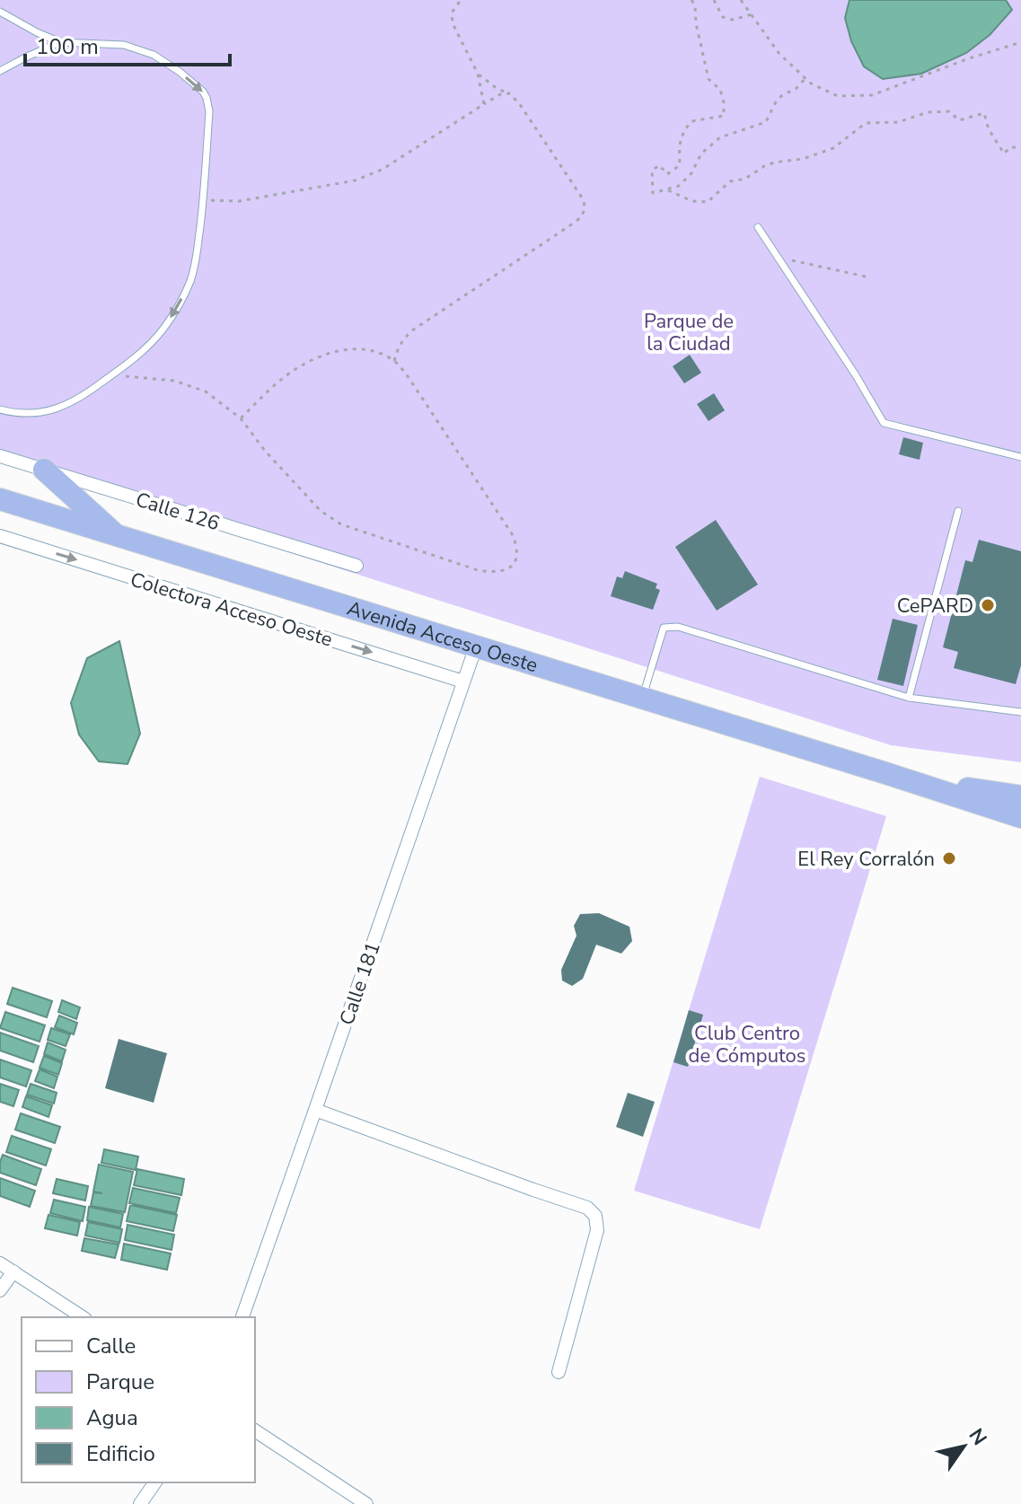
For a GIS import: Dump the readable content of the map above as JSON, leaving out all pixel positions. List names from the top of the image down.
{
  "streets": {
    "highway": ["Avenida Acceso Oeste"],
    "street": ["Calle 126", "Colectora Acceso Oeste", "Calle 181"]
  },
  "crossings": [
    ["Colectora Acceso Oeste", "Calle 181"],
    ["Avenida Acceso Oeste", "Calle 181"]
  ],
  "one_way": ["Colectora Acceso Oeste"],
  "parks": ["Parque de la Ciudad", "Club Centro de Cómputos"],
  "places": ["CePARD", "El Rey Corralón"],
  "legend": [
    "Calle",
    "Parque",
    "Agua",
    "Edificio"
  ],
  "scale_bar": "100 m",
  "north": "top right"
}
